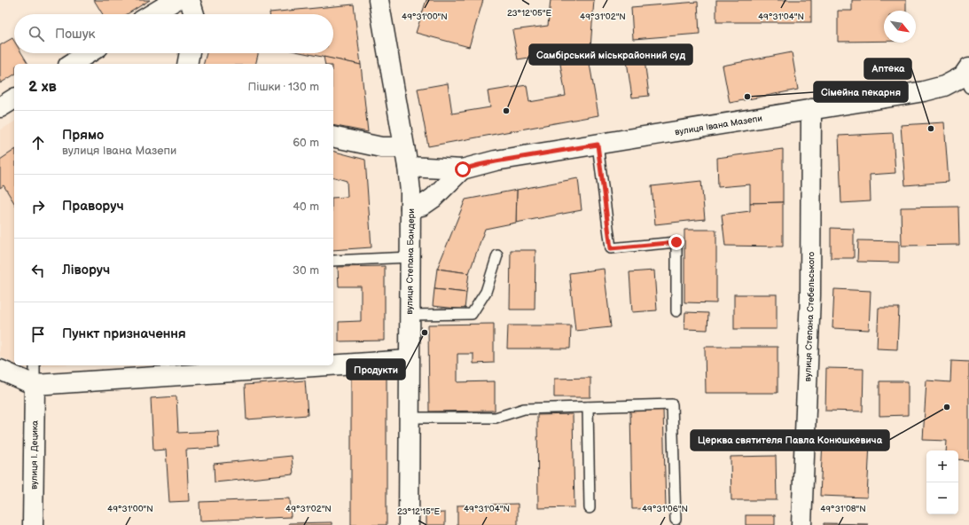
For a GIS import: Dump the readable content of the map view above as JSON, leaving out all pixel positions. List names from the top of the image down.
{
  "streets": {
    "street": [
      "вулиця Івана Мазепи",
      "вулиця Степана Бандери",
      "вулиця Степана Стебельського",
      "вулиця І. Децика"
    ]
  },
  "crossings": [
    ["вулиця Івана Мазепи", "вулиця Степана Бандери"],
    ["вулиця Івана Мазепи", "вулиця Степана Стебельського"]
  ],
  "places": [
    "Сімейна пекарня",
    "Самбірський міськрайонний суд",
    "Аптека",
    "Продукти",
    "Церква святителя Павла Конюшкевича"
  ],
  "north": "bottom right",
  "page": {
    "search": "Пошук",
    "heading": ["2 хв", "Пішки · 130 m"],
    "list": [
      ["Прямо", "вулиця Івана Мазепи", "60 m"],
      ["Праворуч", "40 m"],
      ["Ліворуч", "30 m"],
      "Пункт призначення"
    ],
    "map_buttons": ["+", "−"]
  },
  "coordinates": [
    "23°12'05\"E",
    "49°31'00\"N",
    "49°31'02\"N",
    "49°31'04\"N",
    "49°31'06\"N",
    "49°31'08\"N",
    "23°12'15\"E"
  ]
}
